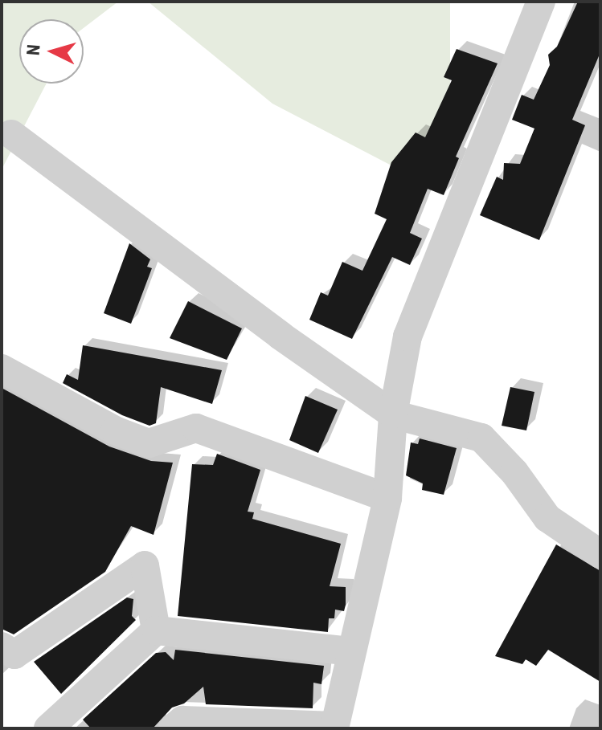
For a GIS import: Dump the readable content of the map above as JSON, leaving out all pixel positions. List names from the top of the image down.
{
  "north": "left"
}
